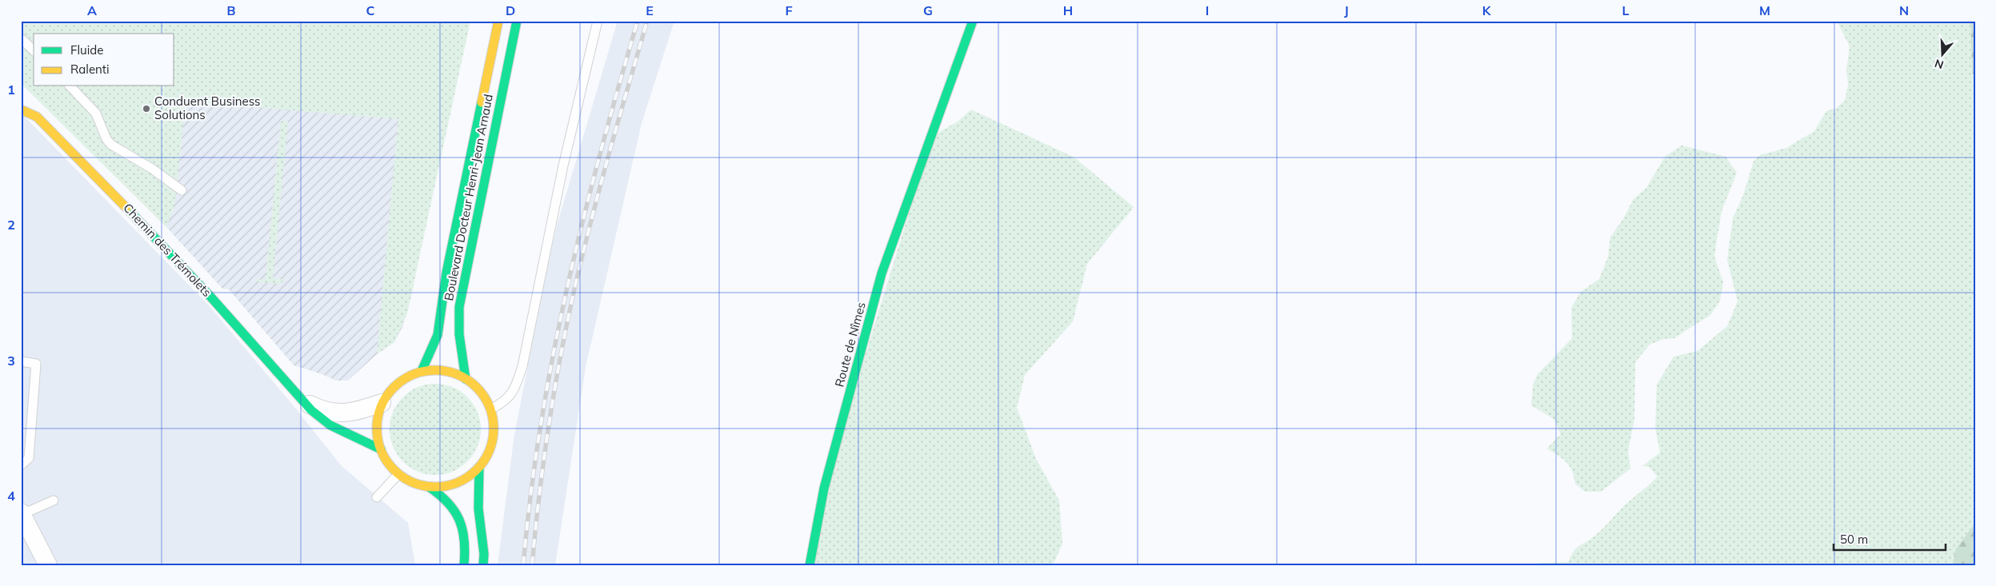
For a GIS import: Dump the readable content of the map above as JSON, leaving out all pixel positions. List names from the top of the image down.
{
  "streets": {
    "main road": ["Boulevard Docteur Henri-Jean Arnaud", "Chemin des Trémolets", "Route de Nîmes"]
  },
  "crossings": [
    ["Boulevard Docteur Henri-Jean Arnaud", "Chemin des Trémolets"]
  ],
  "places": ["Conduent Business Solutions"],
  "legend": ["Fluide", "Ralenti"],
  "scale_bar": "50 m",
  "north": "bottom",
  "grid": {
    "columns": [
      "A",
      "B",
      "C",
      "D",
      "E",
      "F",
      "G",
      "H",
      "I",
      "J",
      "K",
      "L",
      "M",
      "N"
    ],
    "rows": [
      "1",
      "2",
      "3",
      "4"
    ]
  }
}
